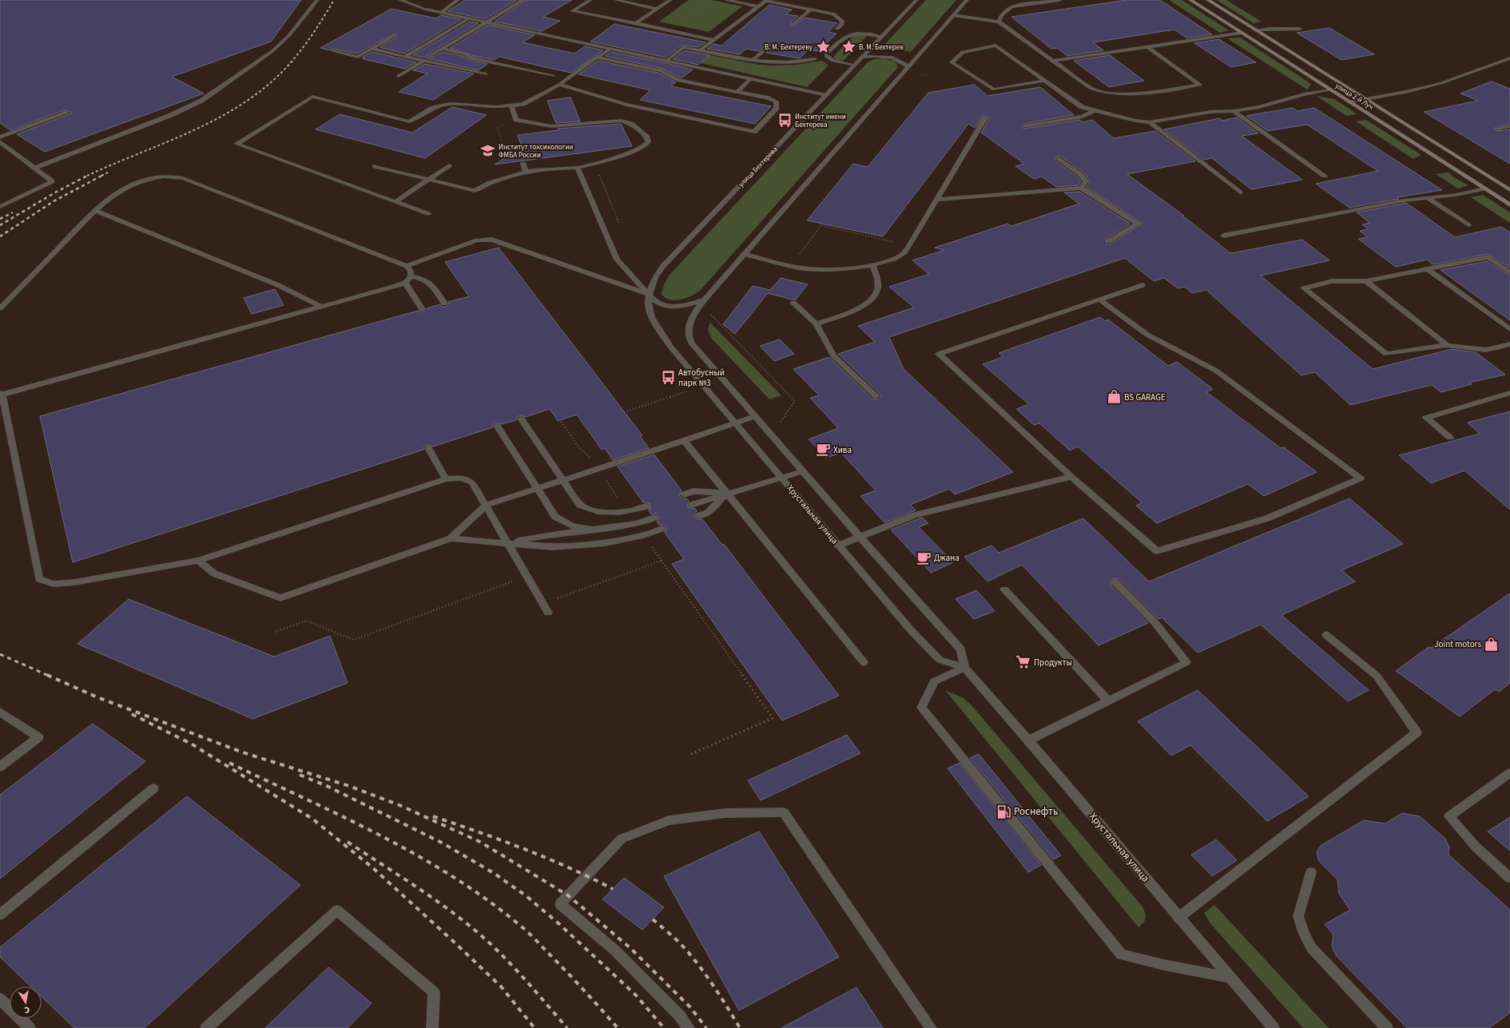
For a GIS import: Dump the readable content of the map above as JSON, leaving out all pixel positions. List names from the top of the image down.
{
  "streets": {
    "main road": ["улица 2-й Луч"],
    "street": ["улица Бехтерева", "Хрустальная улица"]
  },
  "crossings": [
    ["улица Бехтерева", "Хрустальная улица"]
  ],
  "places": {
    "place": ["В. М. Бехтереву", "В. М. Бехтерев"],
    "bus stop": ["Институт имени Бехтерева", "Автобусный парк №3"],
    "school or university": ["Институт токсикологии ФМБА России"],
    "shop": ["BS GARAGE", "Joint motors"],
    "cafe": ["Хива", "Джана"],
    "supermarket": ["Продукты"],
    "fuel station": ["Роснефть"]
  },
  "north": "bottom"
}
